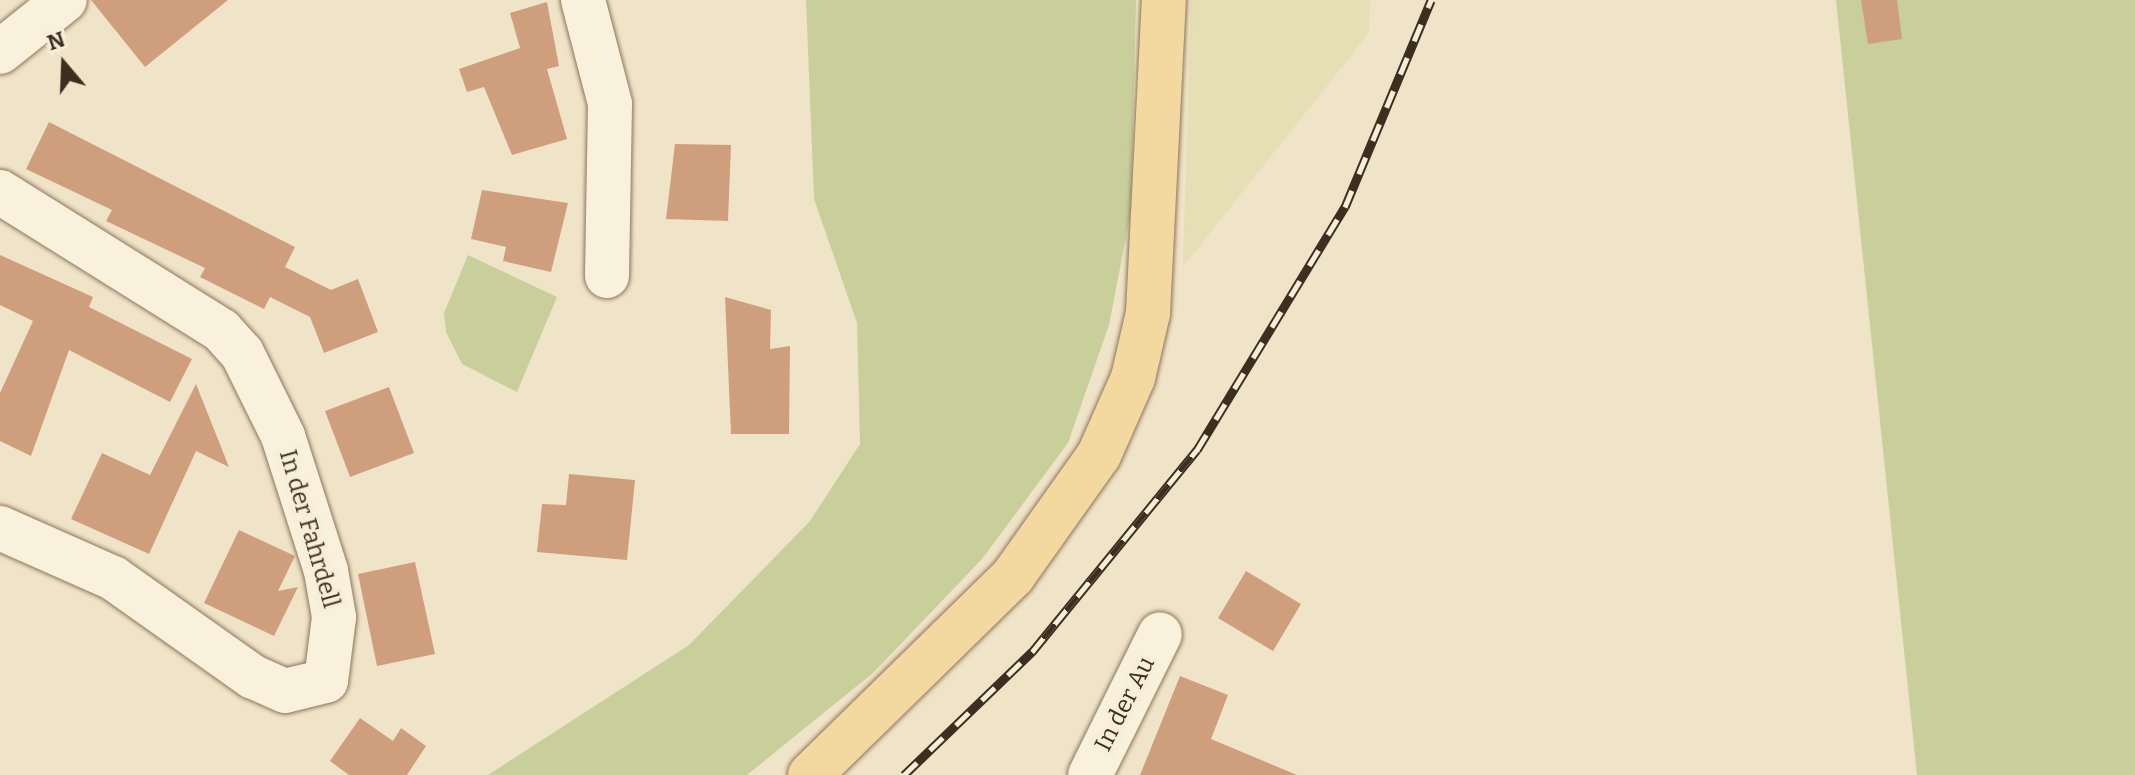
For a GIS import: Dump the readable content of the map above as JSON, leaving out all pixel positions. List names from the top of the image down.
{
  "streets": {
    "street": ["In der Fahrdell", "In der Au"]
  },
  "north": "top"
}
